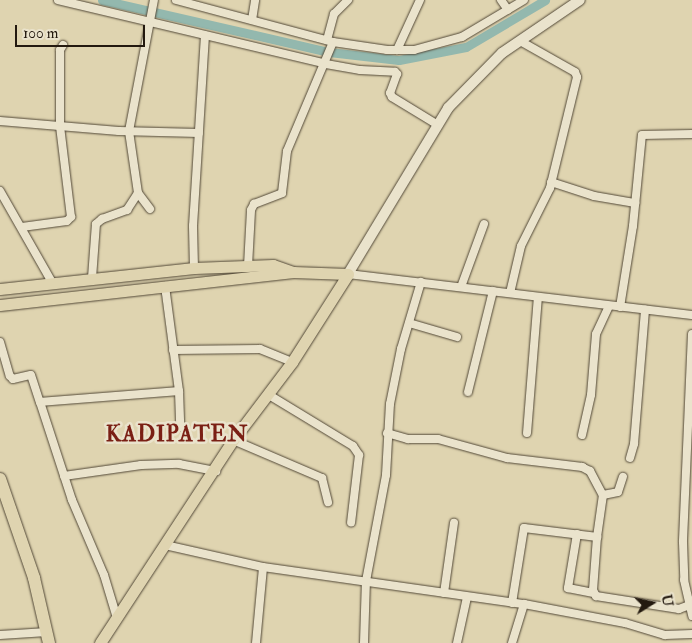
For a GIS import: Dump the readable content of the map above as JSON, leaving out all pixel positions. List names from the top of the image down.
{
  "districts": ["KADIPATEN"],
  "scale_bar": "100 m",
  "north": "right"
}
